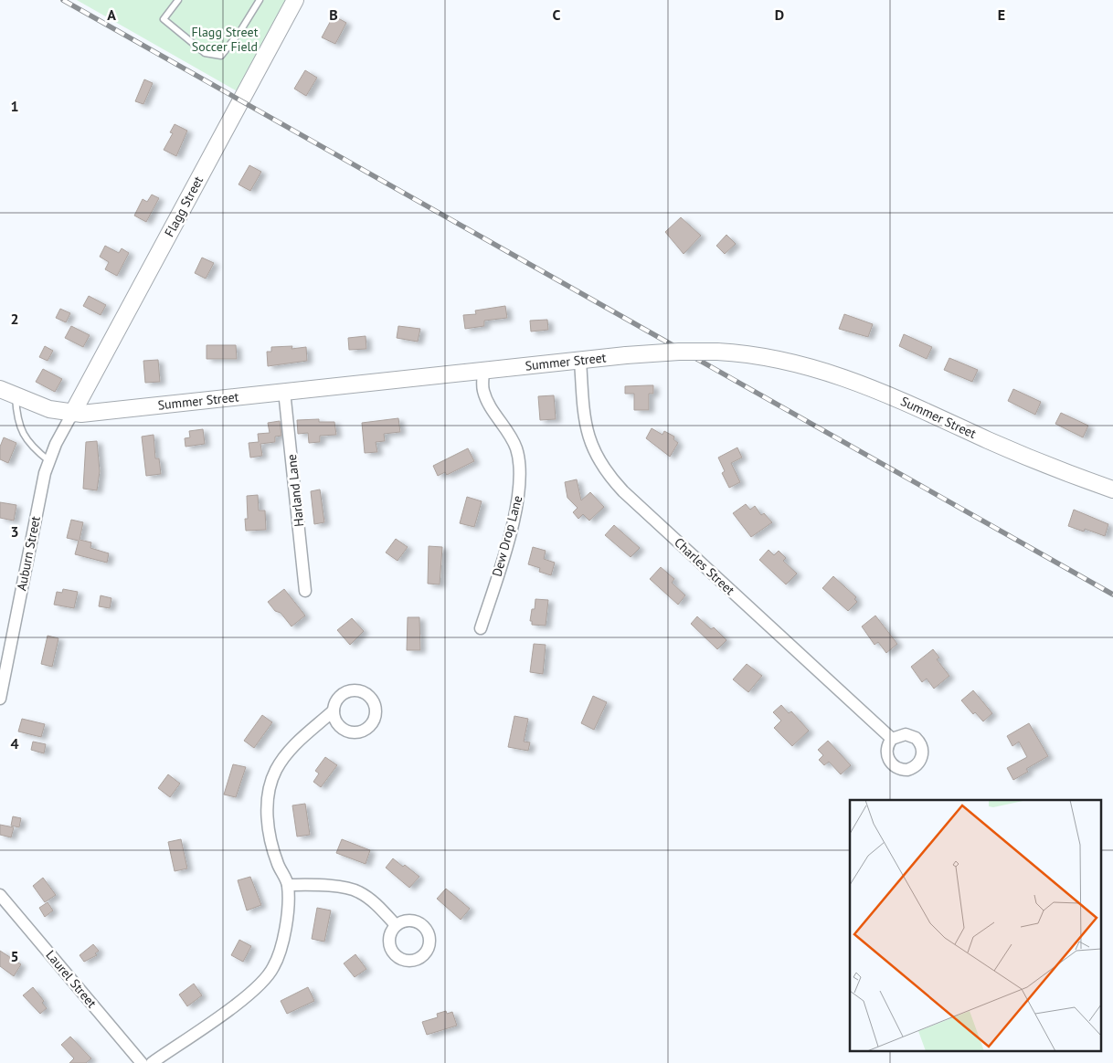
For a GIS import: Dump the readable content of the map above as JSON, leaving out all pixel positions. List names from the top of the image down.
{
  "streets": {
    "main road": ["Flagg Street", "Summer Street"],
    "street": [
      "Harland Lane",
      "Dew Drop Lane",
      "Auburn Street",
      "Charles Street",
      "Laurel Street"
    ]
  },
  "crossings": [
    ["Flagg Street", "Summer Street"],
    ["Flagg Street", "Auburn Street"],
    ["Summer Street", "Harland Lane"],
    ["Summer Street", "Dew Drop Lane"],
    ["Summer Street", "Auburn Street"],
    ["Summer Street", "Charles Street"]
  ],
  "parks": ["Flagg Street Soccer Field"],
  "grid": {
    "columns": [
      "A",
      "B",
      "C",
      "D",
      "E"
    ],
    "rows": [
      "1",
      "2",
      "3",
      "4",
      "5"
    ]
  }
}
